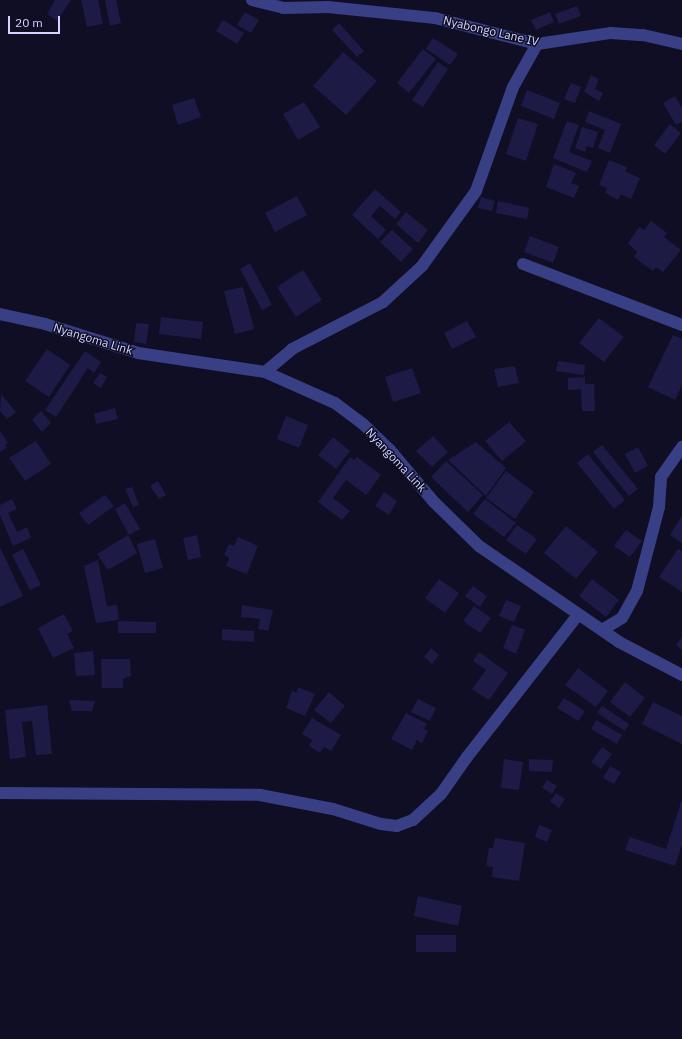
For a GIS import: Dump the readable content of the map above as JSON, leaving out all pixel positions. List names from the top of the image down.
{
  "streets": {
    "street": ["Nyabongo Lane IV", "Nyangoma Link"]
  },
  "scale_bar": "20 m"
}
